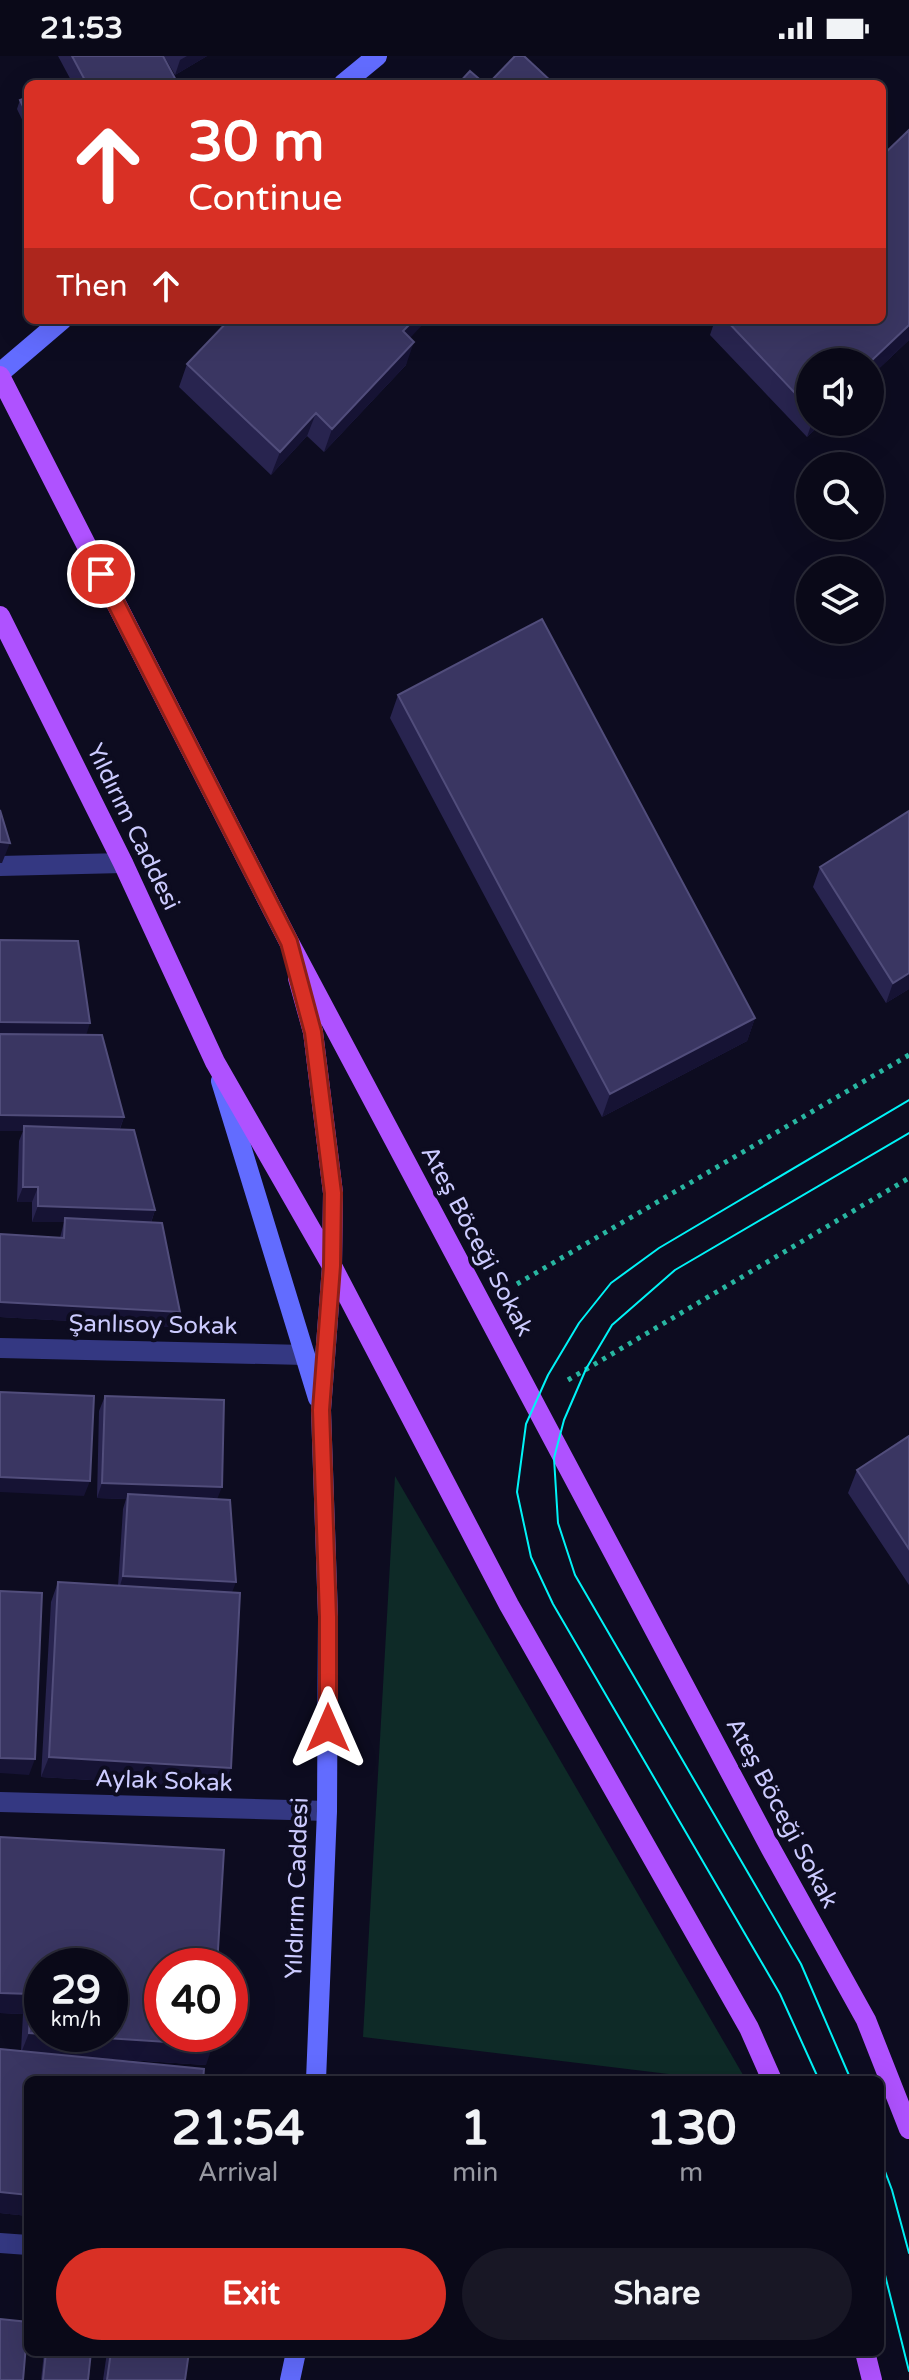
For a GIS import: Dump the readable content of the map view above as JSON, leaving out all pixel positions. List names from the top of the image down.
{
  "streets": {
    "main road": ["Yıldırım Caddesi", "Ateş Böceği Sokak"],
    "street": ["Şanlısoy Sokak", "Aylak Sokak"]
  },
  "crossings": [
    ["Yıldırım Caddesi", "Aylak Sokak"]
  ],
  "page": {
    "status": "21:53",
    "turn": ["30 m", "Continue"],
    "then": "Then",
    "speed": "29 km/h",
    "limit": "40",
    "eta": [
      "21:54",
      "Arrival",
      "1",
      "min",
      "130",
      "m"
    ],
    "buttons": ["Exit", "Share"]
  }
}
